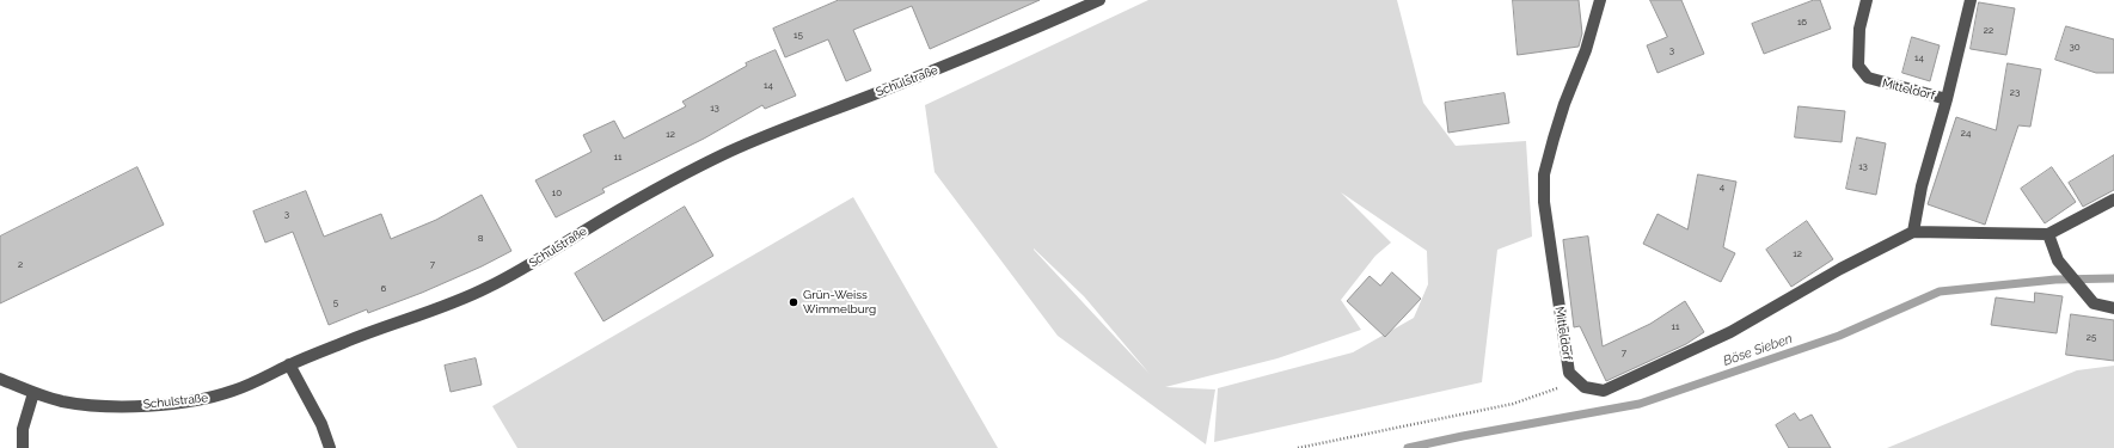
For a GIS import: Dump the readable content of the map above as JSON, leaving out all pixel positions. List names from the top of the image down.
{
  "streets": {
    "street": ["Schulstraße", "Mitteldorf"]
  },
  "water": ["Böse Sieben"],
  "places": ["Grün-Weiss Wimmelburg"],
  "house_numbers": [
    "16",
    "22",
    "15",
    "30",
    "3",
    "14",
    "14",
    "23",
    "13",
    "24",
    "12",
    "11",
    "13",
    "4",
    "10",
    "3",
    "8",
    "12",
    "2",
    "7",
    "6",
    "5",
    "11",
    "25",
    "7"
  ]
}
